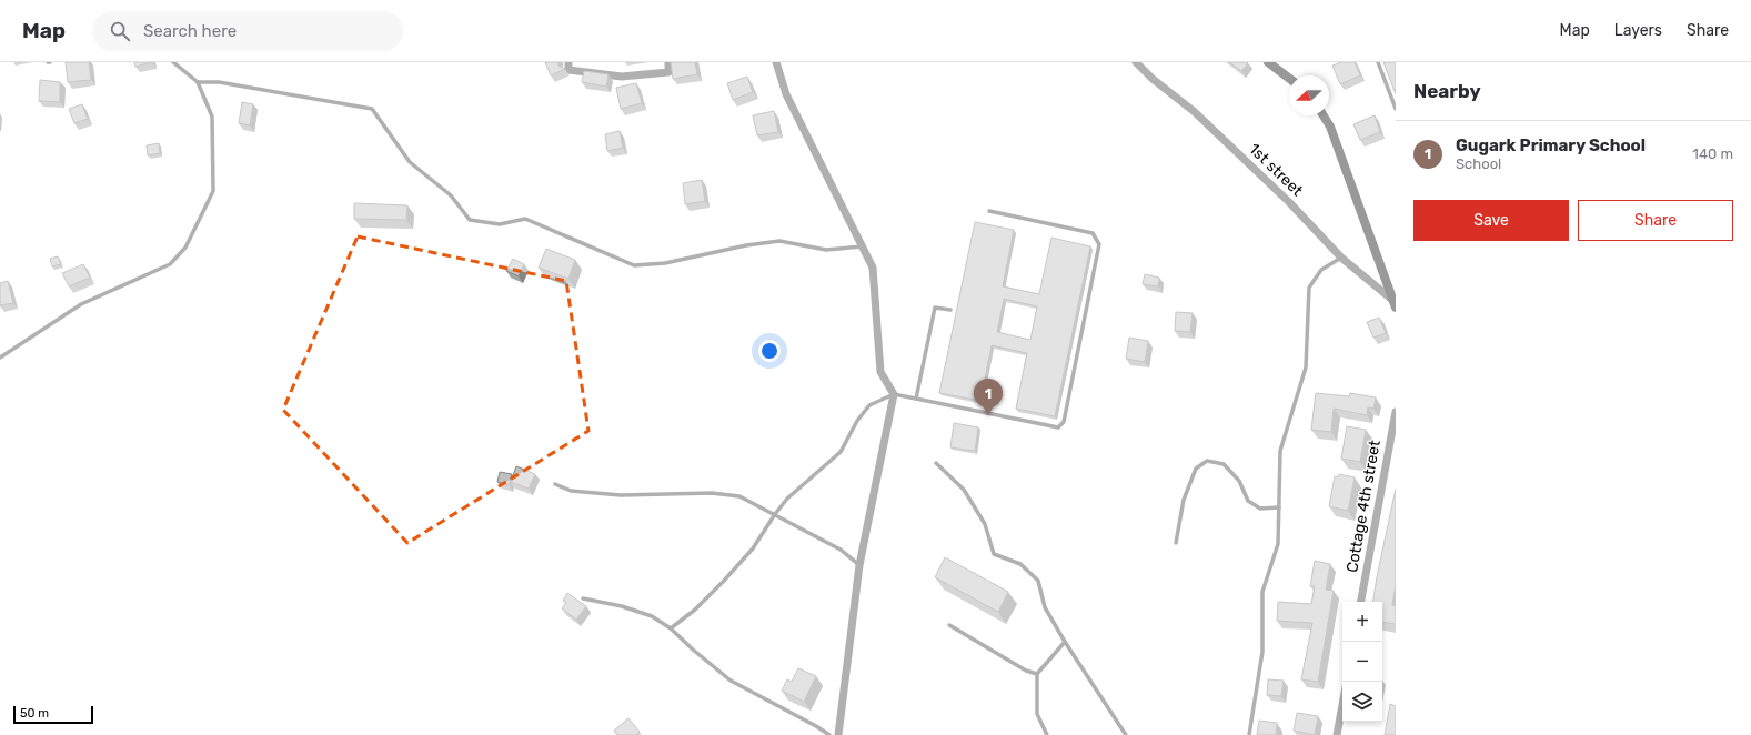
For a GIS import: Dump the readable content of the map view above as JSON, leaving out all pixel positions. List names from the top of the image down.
{
  "streets": {
    "street": ["1st street", "Сottage 4th street"]
  },
  "scale_bar": "50 m",
  "north": "left",
  "page": {
    "header": "Map",
    "search": "Search here",
    "nav": ["Map", "Layers", "Share"],
    "heading": "Nearby",
    "list": [
      {
        "mark": "1",
        "name": "Gugark Primary School",
        "note": "School",
        "value": "140 m"
      }
    ],
    "buttons": ["Save", "Share"],
    "pins": "1",
    "map_buttons": ["+", "−"],
    "scale": "50 m"
  }
}
